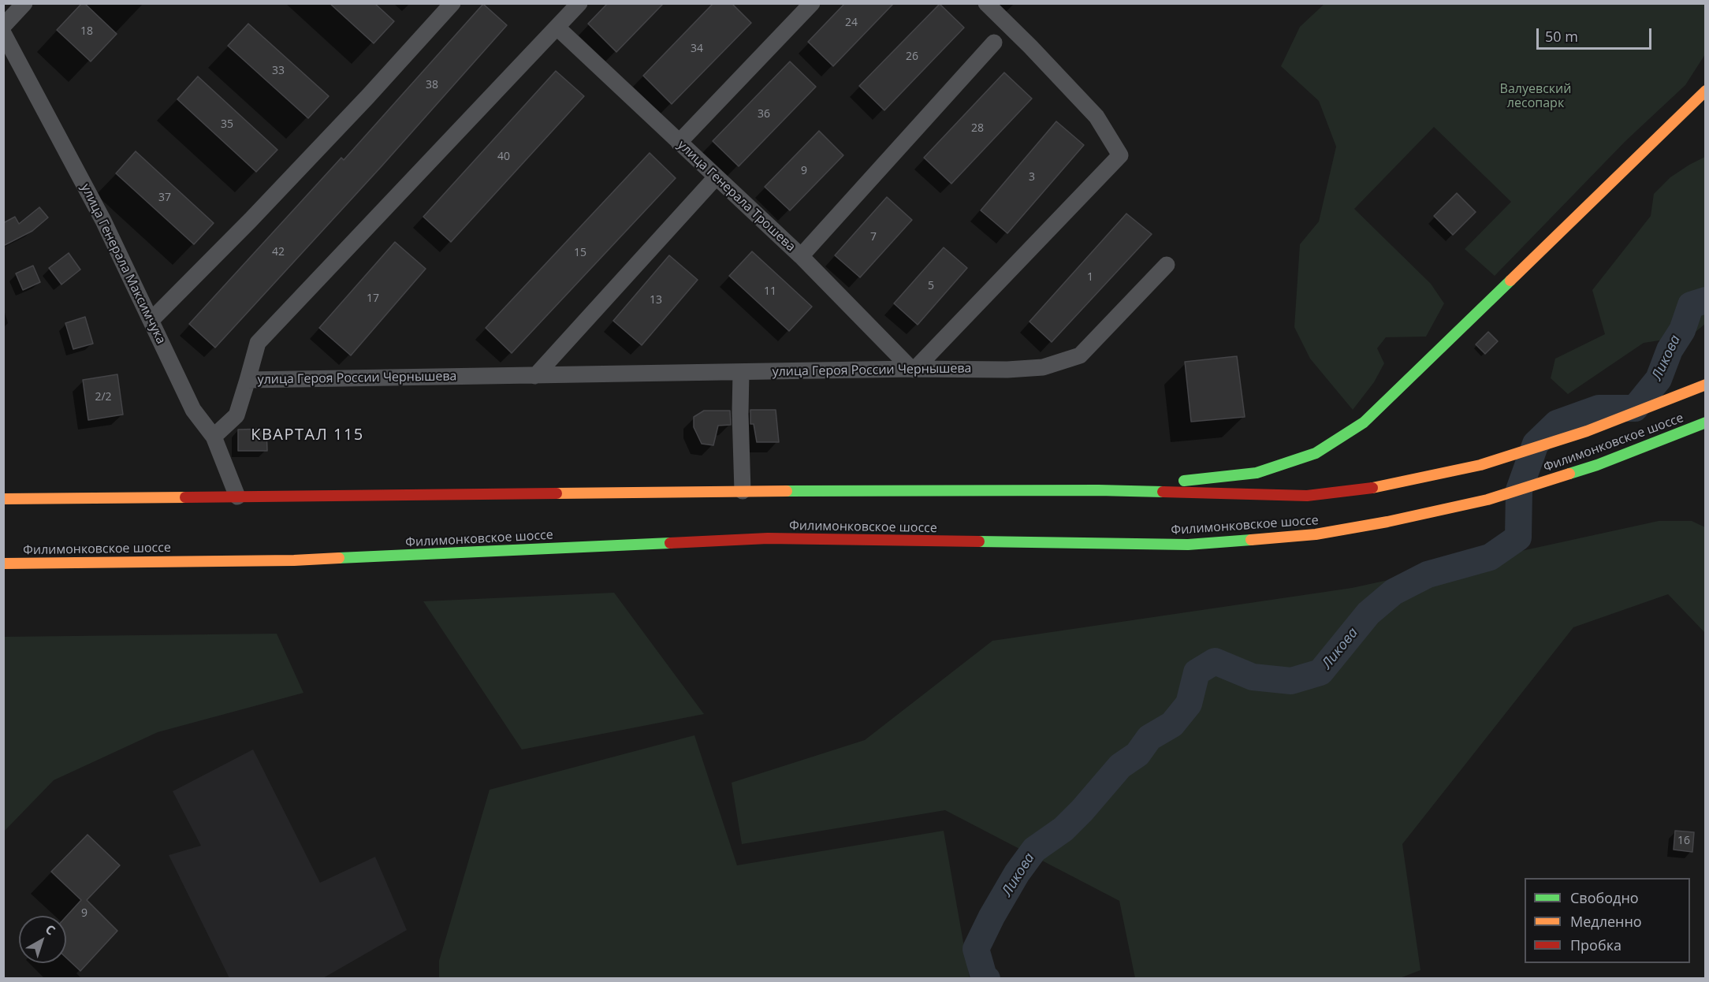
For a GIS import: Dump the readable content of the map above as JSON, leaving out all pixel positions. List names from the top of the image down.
{
  "streets": {
    "main road": ["Филимонковское шоссе"],
    "street": ["улица Генерала Трошева", "улица Генерала Максимчука", "улица Героя России Чернышева"]
  },
  "crossings": [
    ["улица Генерала Трошева", "улица Героя России Чернышева"],
    ["улица Генерала Максимчука", "улица Героя России Чернышева"],
    ["улица Генерала Максимчука", "Филимонковское шоссе"]
  ],
  "districts": ["КВАРТАЛ 115"],
  "water": ["Ликова"],
  "parks": ["Валуевский лесопарк"],
  "house_numbers": [
    "24",
    "18",
    "34",
    "26",
    "33",
    "38",
    "36",
    "35",
    "28",
    "40",
    "9",
    "3",
    "37",
    "7",
    "42",
    "15",
    "1",
    "5",
    "11",
    "17",
    "13",
    "2/2",
    "16",
    "9"
  ],
  "legend": ["Свободно", "Медленно", "Пробка"],
  "scale_bar": "50 m",
  "north": "top right"
}
